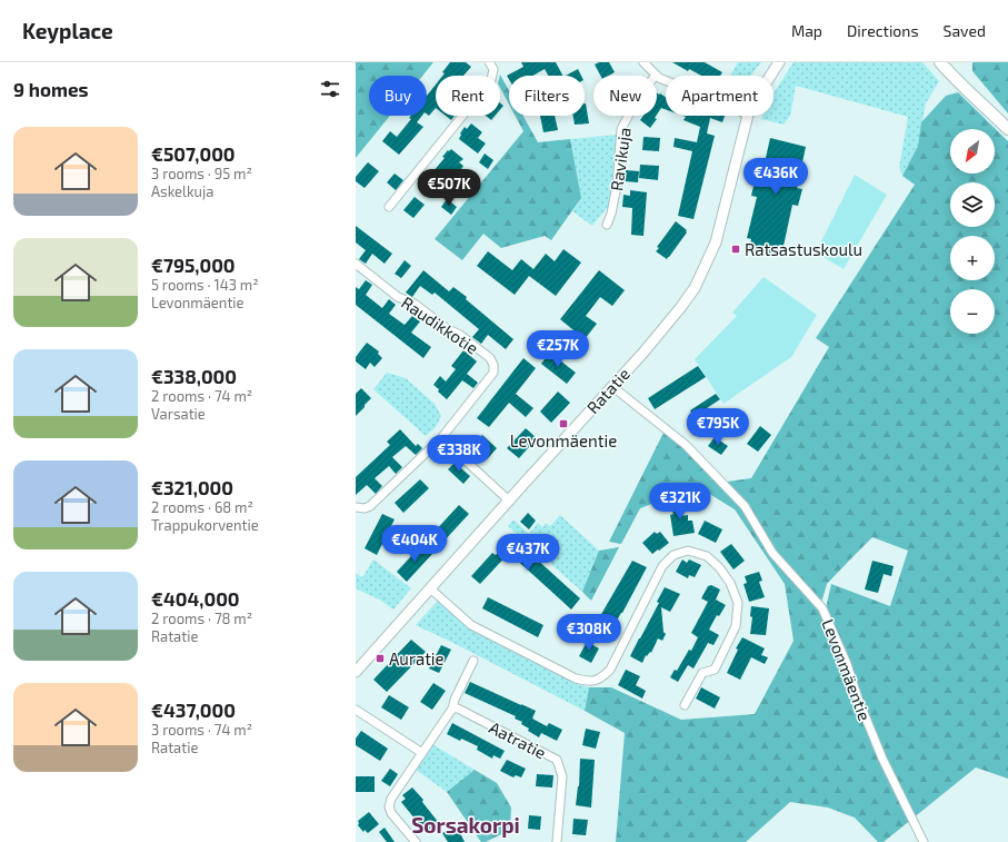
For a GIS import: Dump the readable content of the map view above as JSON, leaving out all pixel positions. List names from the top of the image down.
{
  "streets": {
    "street": [
      "Ravikuja",
      "Raudikkotie",
      "Ratatie",
      "Levonmäentie",
      "Aatratie"
    ]
  },
  "crossings": [
    ["Ratatie", "Levonmäentie"]
  ],
  "districts": ["Sorsakorpi"],
  "places": {
    "transit": ["Ratsastuskoulu", "Levonmäentie", "Auratie"]
  },
  "north": "bottom left",
  "page": {
    "header": "Keyplace",
    "nav": ["Map", "Directions", "Saved"],
    "heading": "9 homes",
    "chip": [
      "Buy",
      "Rent",
      "Filters",
      "New",
      "Apartment"
    ],
    "list": [
      {
        "name": "€507,000",
        "note": "3 rooms · 95 m² · Askelkuja"
      },
      {
        "name": "€795,000",
        "note": "5 rooms · 143 m² · Levonmäentie"
      },
      {
        "name": "€338,000",
        "note": "2 rooms · 74 m² · Varsatie"
      },
      {
        "name": "€321,000",
        "note": "2 rooms · 68 m² · Trappukorventie"
      },
      {
        "name": "€404,000",
        "note": "2 rooms · 78 m² · Ratatie"
      },
      {
        "name": "€437,000",
        "note": "3 rooms · 74 m² · Ratatie"
      }
    ],
    "map_buttons": ["+", "−"],
    "price": [
      "€436K",
      "€507K",
      "€257K",
      "€795K",
      "€338K",
      "€321K",
      "€404K",
      "€437K",
      "€308K"
    ]
  }
}
